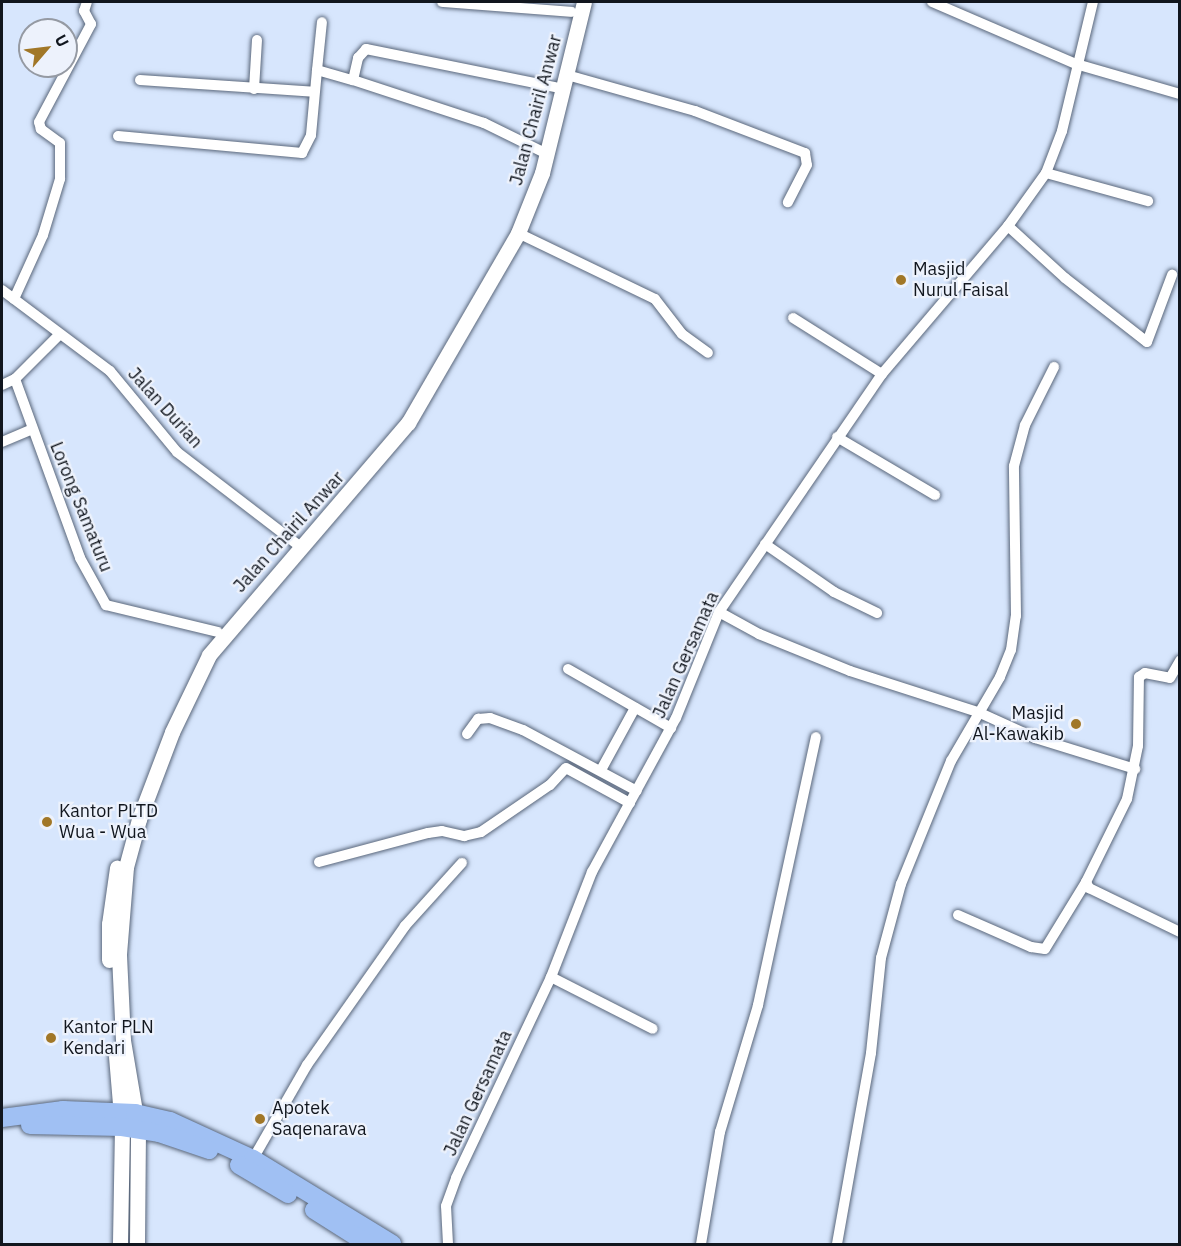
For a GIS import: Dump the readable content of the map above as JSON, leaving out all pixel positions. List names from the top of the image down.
{
  "streets": {
    "main road": ["Jalan Chairil Anwar"],
    "street": ["Jalan Durian", "Lorong Samaturu", "Jalan Gersamata"]
  },
  "crossings": [
    ["Jalan Chairil Anwar", "Jalan Durian"],
    ["Jalan Chairil Anwar", "Lorong Samaturu"]
  ],
  "places": [
    "Masjid Nurul Faisal",
    "Masjid Al-Kawakib",
    "Kantor PLTD Wua - Wua",
    "Kantor PLN Kendari",
    "Apotek Saqenarava"
  ],
  "north": "top right"
}
